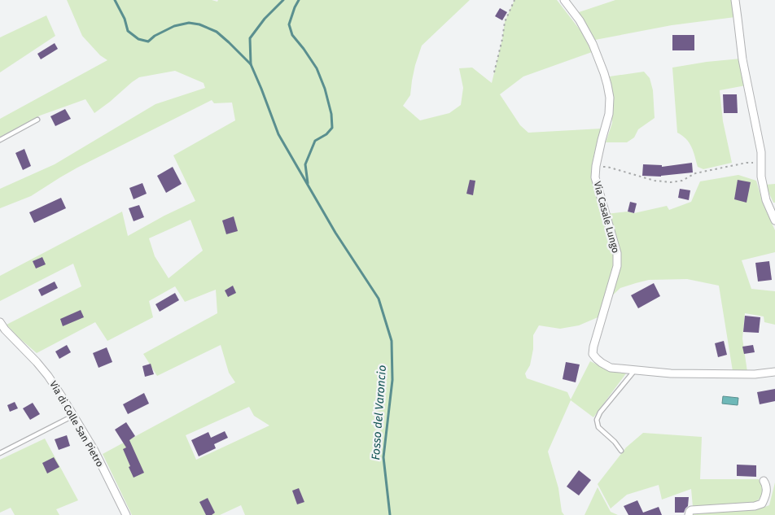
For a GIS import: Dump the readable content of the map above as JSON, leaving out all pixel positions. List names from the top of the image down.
{
  "streets": {
    "street": ["Via Casale Lungo", "Via di Colle San Pietro"]
  },
  "water": ["Fosso del Varoncio"]
}
